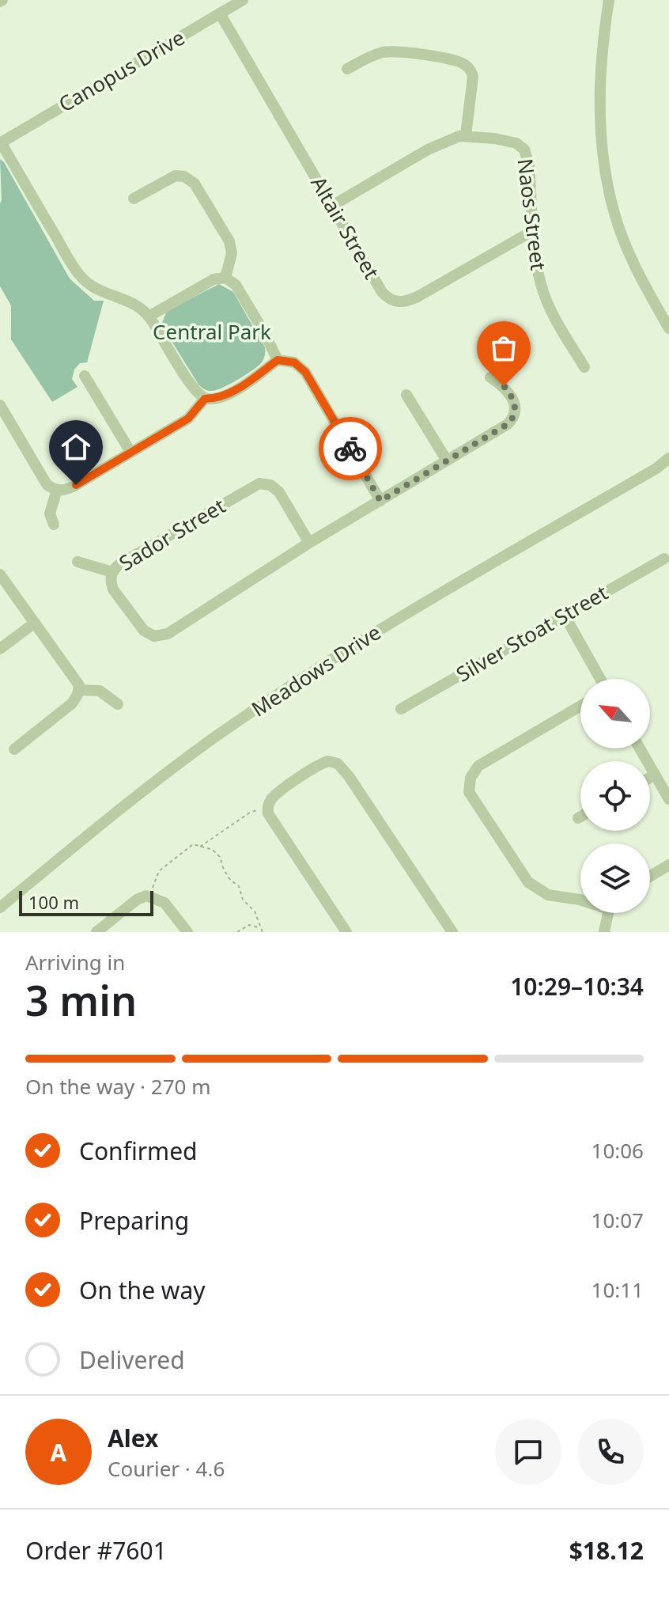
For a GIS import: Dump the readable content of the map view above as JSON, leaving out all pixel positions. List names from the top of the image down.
{
  "streets": {
    "street": [
      "Canopus Drive",
      "Naos Street",
      "Altair Street",
      "Sador Street",
      "Silver Stoat Street",
      "Meadows Drive"
    ]
  },
  "crossings": [
    ["Canopus Drive", "Altair Street"],
    ["Naos Street", "Altair Street"]
  ],
  "parks": ["Central Park"],
  "scale_bar": "100 m",
  "north": "top left",
  "page": {
    "scale": "100 m",
    "heading": ["3 min", "Arriving in", "10:29–10:34"],
    "panel": [
      "Alex",
      "Courier · 4.6",
      "Order #7601",
      "$18.12"
    ],
    "bar": "On the way · 270 m",
    "list": [
      ["Confirmed", "10:06"],
      ["Preparing", "10:07"],
      ["On the way", "10:11"],
      "Delivered"
    ],
    "round": "A"
  }
}
